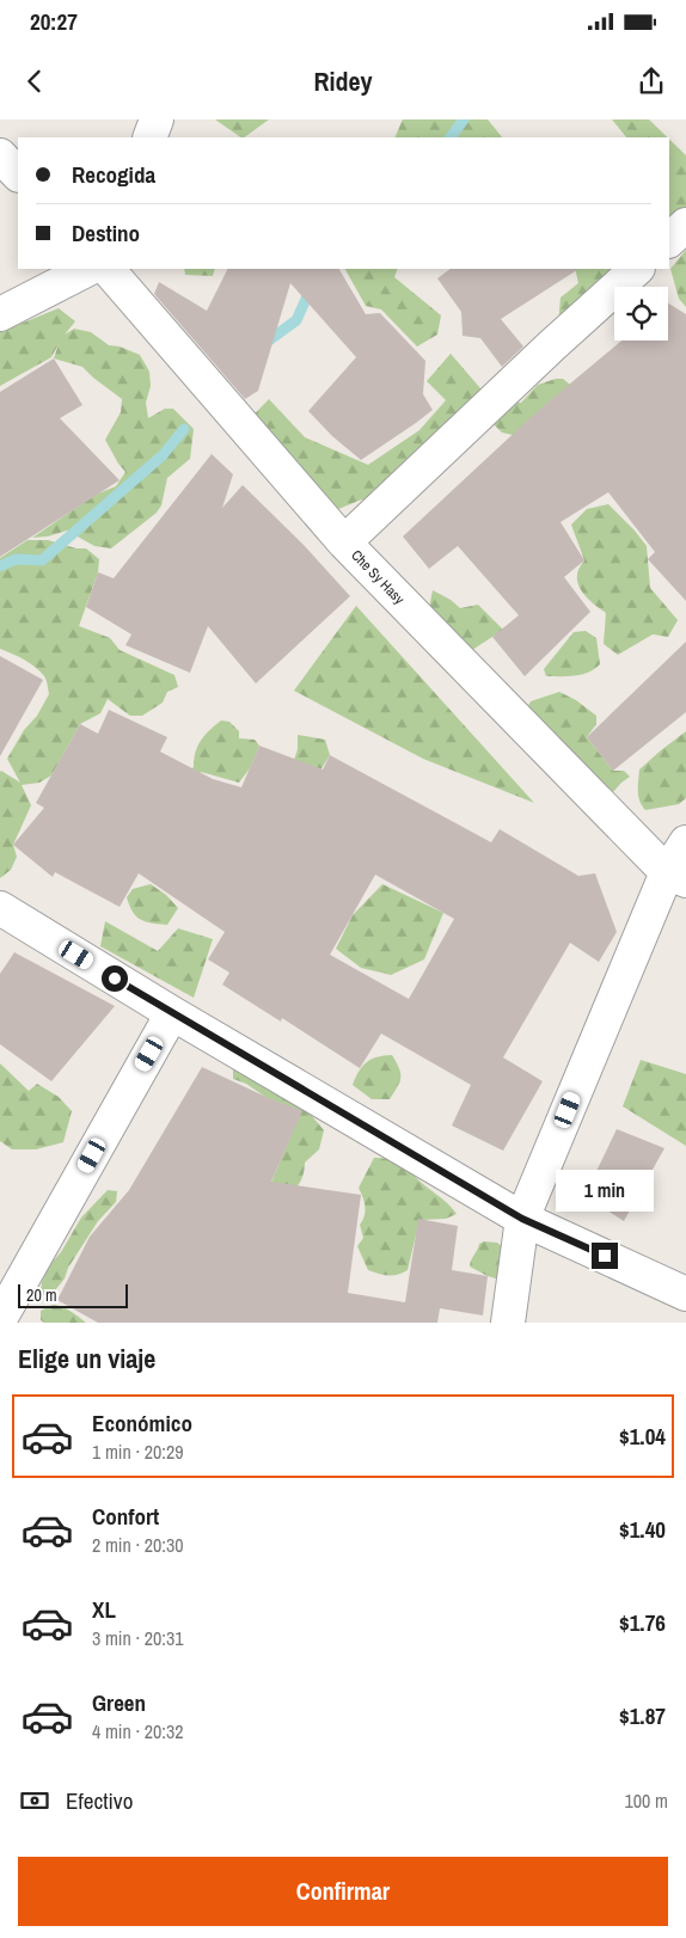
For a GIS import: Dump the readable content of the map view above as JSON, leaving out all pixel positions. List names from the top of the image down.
{
  "streets": {
    "street": ["Che Sy Hasy"]
  },
  "scale_bar": "20 m",
  "page": {
    "status": "20:27",
    "header": "Ridey",
    "banner": ["Recogida", "Destino"],
    "bubble": "1 min",
    "scale": "20 m",
    "heading": "Elige un viaje",
    "list": [
      {
        "name": "Económico",
        "note": "1 min · 20:29",
        "value": "$1.04"
      },
      {
        "name": "Confort",
        "note": "2 min · 20:30",
        "value": "$1.40"
      },
      {
        "name": "XL",
        "note": "3 min · 20:31",
        "value": "$1.76"
      },
      {
        "name": "Green",
        "note": "4 min · 20:32",
        "value": "$1.87"
      }
    ],
    "pay": ["Efectivo", "100 m"],
    "buttons": "Confirmar"
  }
}
